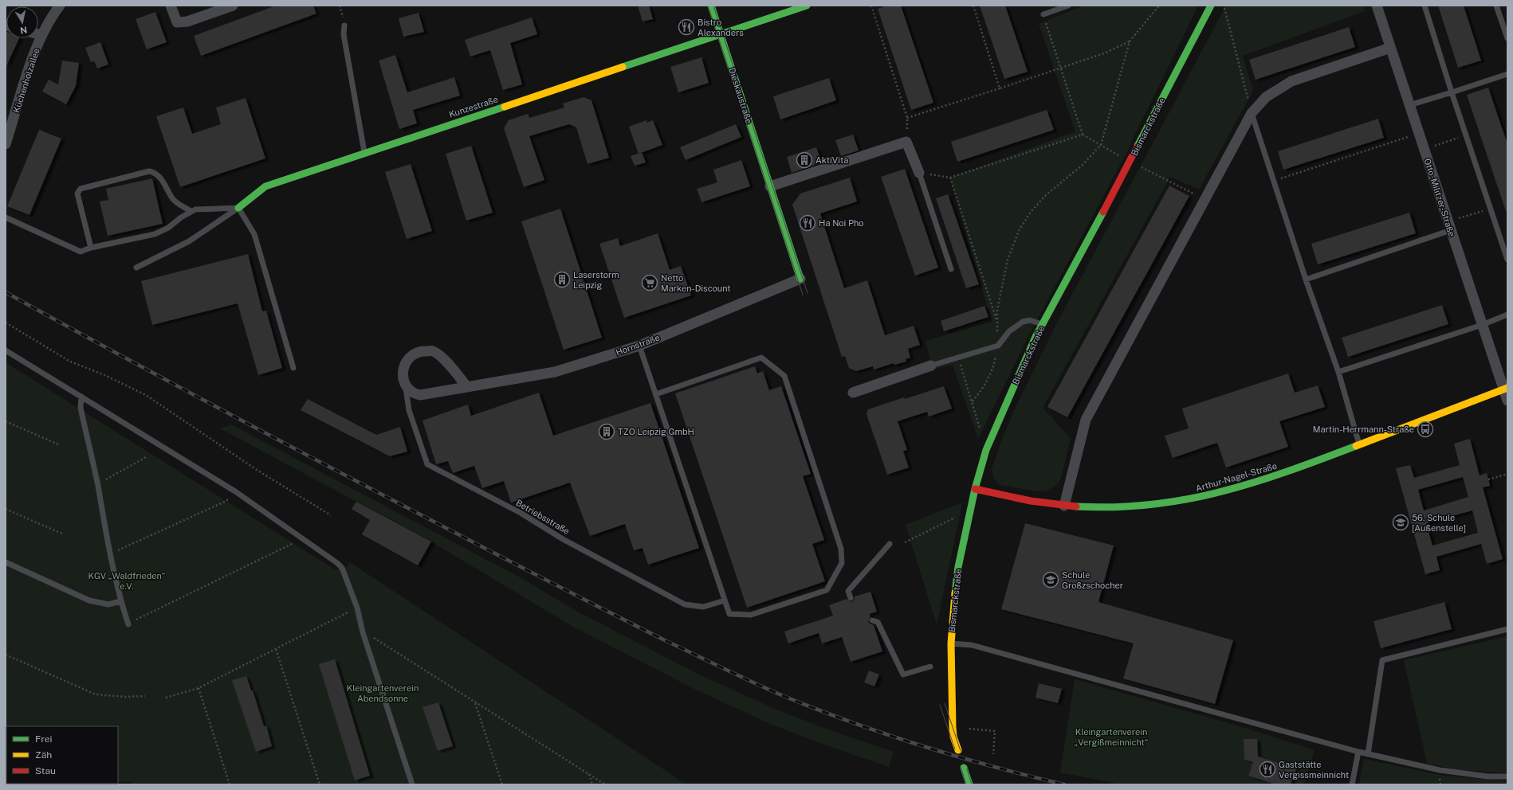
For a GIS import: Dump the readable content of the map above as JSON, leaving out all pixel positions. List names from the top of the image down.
{
  "streets": {
    "street": [
      "Küchenholzallee",
      "Dieskaustraße",
      "Kunzestraße",
      "Bismarckstraße",
      "Otto-Militzer-Straße",
      "Hornstraße",
      "Arthur-Nagel-Straße"
    ],
    "lane": ["Betriebsstraße"]
  },
  "crossings": [
    ["Dieskaustraße", "Kunzestraße"],
    ["Dieskaustraße", "Hornstraße"],
    ["Bismarckstraße", "Arthur-Nagel-Straße"],
    ["Otto-Militzer-Straße", "Arthur-Nagel-Straße"],
    ["Hornstraße", "Betriebsstraße"]
  ],
  "parks": ["KGV „Waldfrieden“ e.V.", "Kleingartenverein Abendsonne", "Kleingartenverein „Vergißmeinnicht“"],
  "places": {
    "restaurant": ["Bistro Alexanders", "Ha Noi Pho", "Gaststätte Vergissmeinnicht"],
    "building": ["AktiVita", "Laserstorm Leipzig", "TZO Leipzig GmbH"],
    "supermarket": ["Netto Marken-Discount"],
    "bus stop": ["Martin-Herrmann-Straße"],
    "school or university": ["56. Schule [Außenstelle]", "Schule Großzschocher"]
  },
  "legend": ["Frei", "Zäh", "Stau"],
  "north": "bottom"
}
